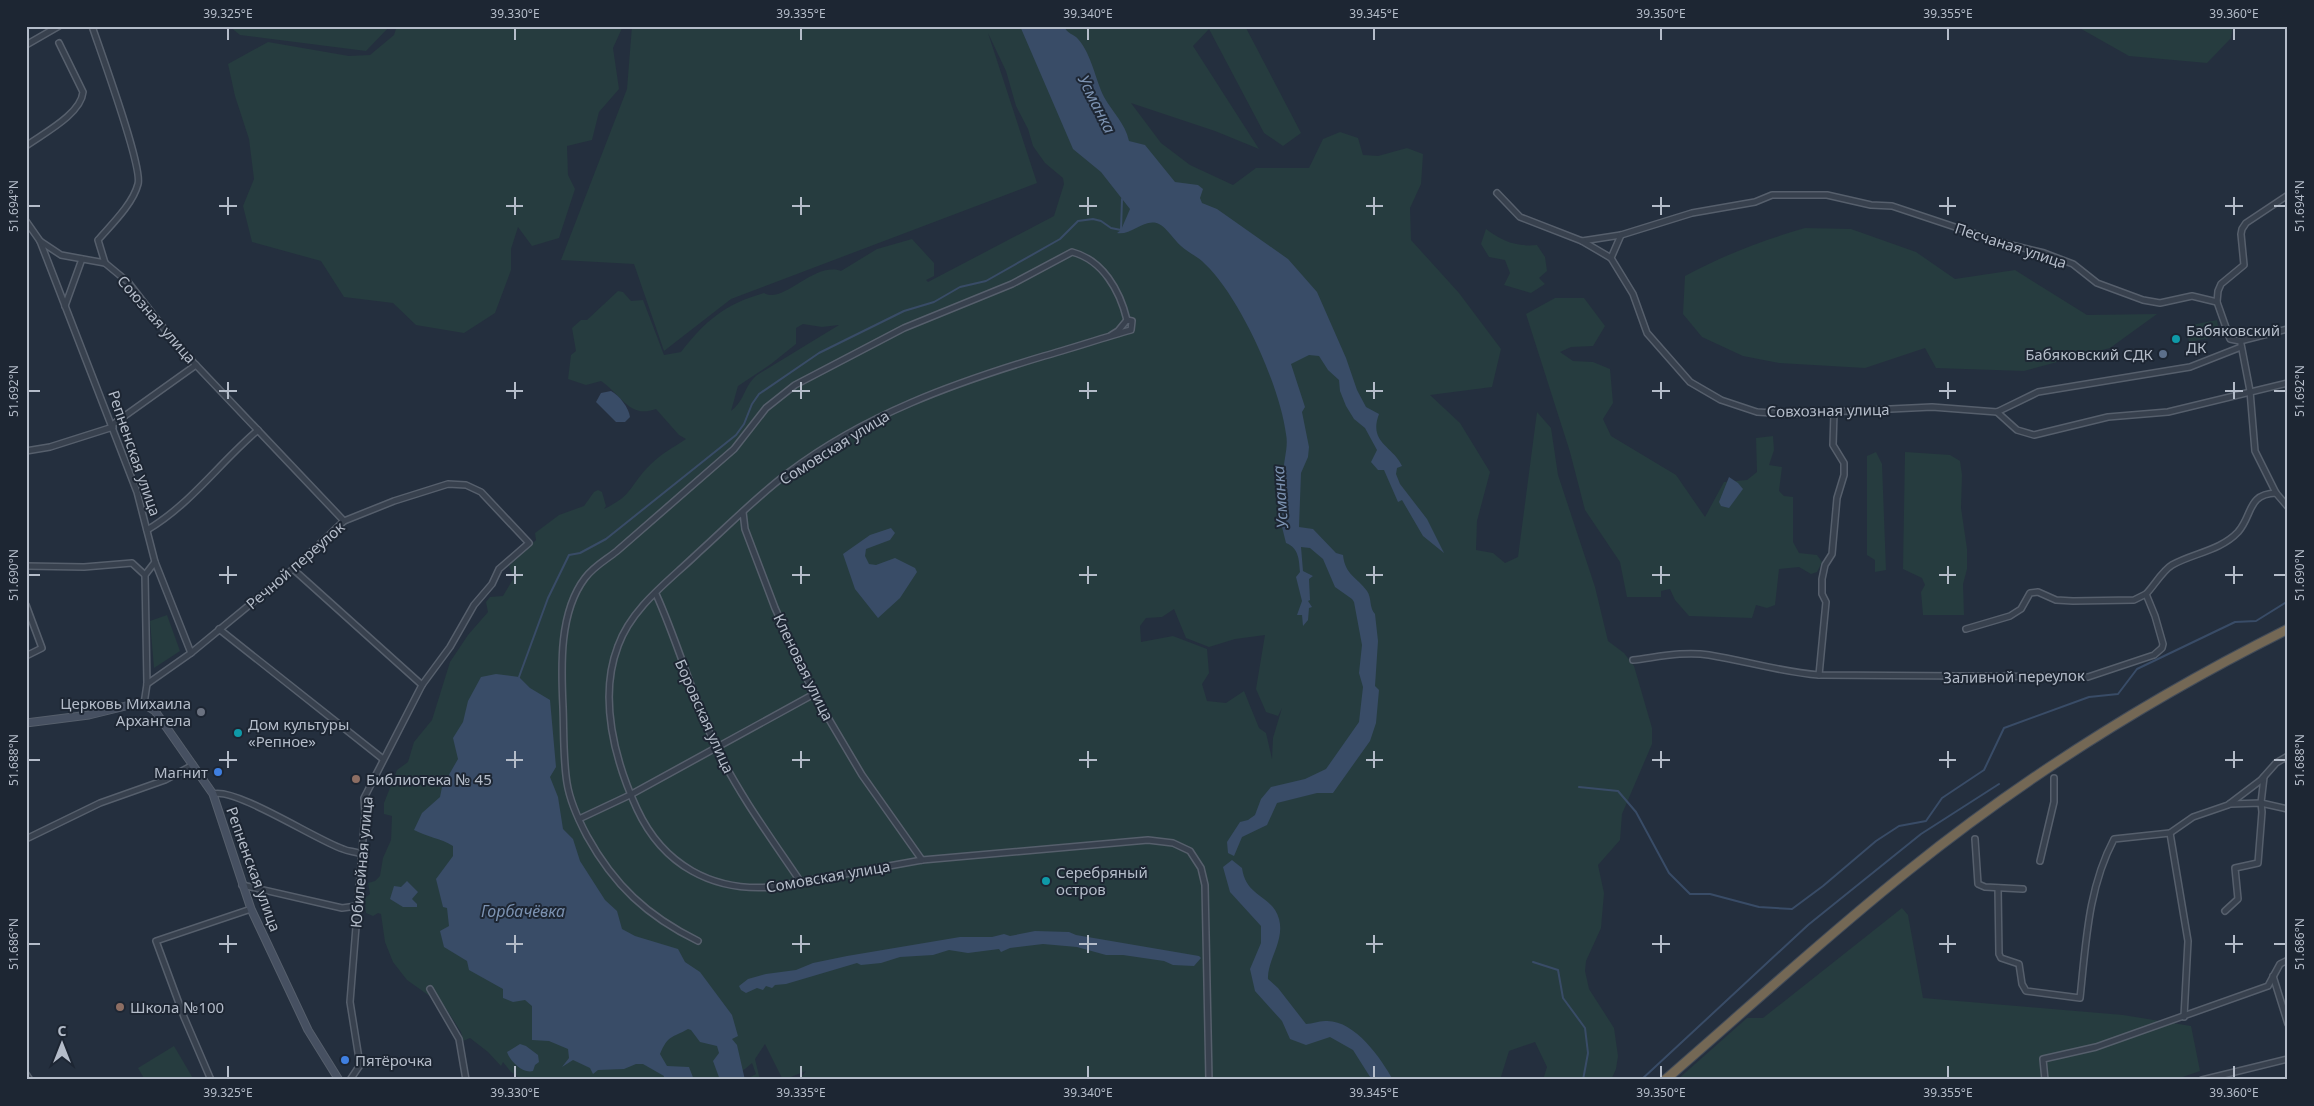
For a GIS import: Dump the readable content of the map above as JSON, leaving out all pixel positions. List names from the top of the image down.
{
  "streets": {
    "street": [
      "Песчаная улица",
      "Союзная улица",
      "Совхозная улица",
      "Сомовская улица",
      "Репненская улица",
      "Речной переулок",
      "Кленовая улица",
      "Заливной переулок",
      "Боровская улица",
      "Юбилейная улица"
    ]
  },
  "crossings": [
    ["Союзная улица", "Речной переулок"],
    ["Сомовская улица", "Кленовая улица"],
    ["Сомовская улица", "Боровская улица"],
    ["Репненская улица", "Речной переулок"],
    ["Речной переулок", "Юбилейная улица"]
  ],
  "water": ["Усманка", "Горбачёвка"],
  "places": [
    "Бабяковский ДК",
    "Бабяковский СДК",
    "Церковь Михаила Архангела",
    "Дом культуры «Репное»",
    "Магнит",
    "Библиотека № 45",
    "Серебряный остров",
    "Школа №100",
    "Пятёрочка"
  ],
  "north": "top",
  "coordinates": [
    "39.325°E",
    "39.330°E",
    "39.335°E",
    "39.340°E",
    "39.345°E",
    "39.350°E",
    "39.355°E",
    "39.360°E",
    "51.694°N",
    "51.692°N",
    "51.690°N",
    "51.688°N",
    "51.686°N"
  ]
}
